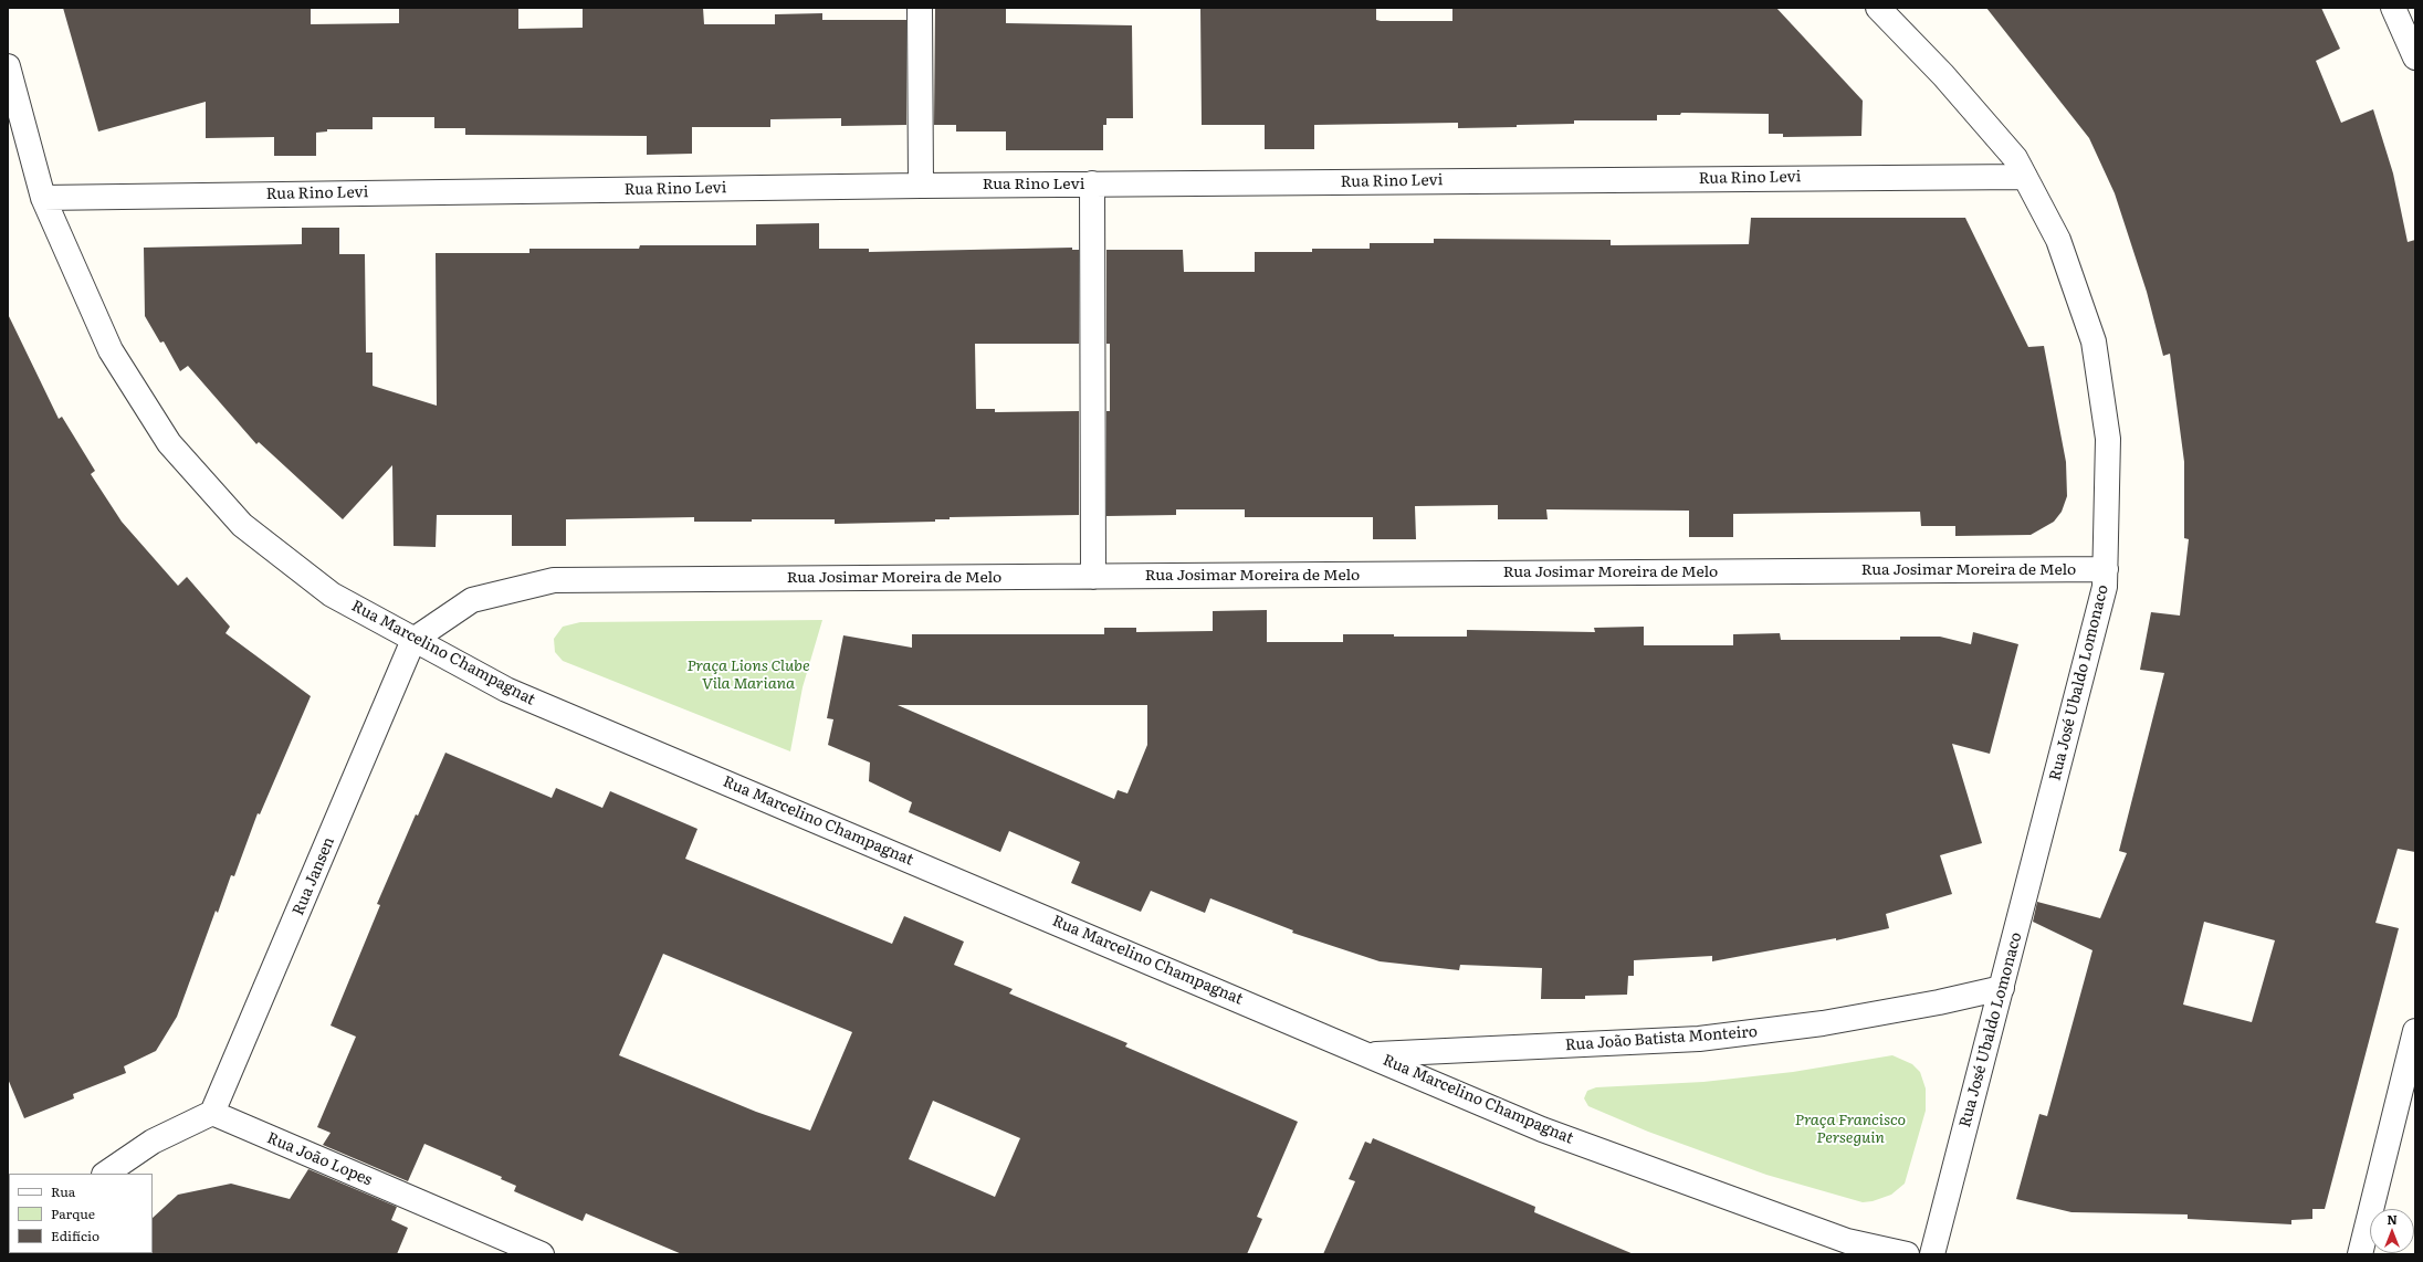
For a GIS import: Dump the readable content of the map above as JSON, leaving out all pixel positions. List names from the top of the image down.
{
  "streets": {
    "street": [
      "Rua Rino Levi",
      "Rua Josimar Moreira de Melo",
      "Rua Marcelino Champagnat",
      "Rua José Ubaldo Lomonaco",
      "Rua Jansen",
      "Rua João Batista Monteiro",
      "Rua João Lopes"
    ]
  },
  "crossings": [
    ["Rua Rino Levi", "Rua Marcelino Champagnat"],
    ["Rua Rino Levi", "Rua José Ubaldo Lomonaco"],
    ["Rua Josimar Moreira de Melo", "Rua Marcelino Champagnat"],
    ["Rua Josimar Moreira de Melo", "Rua José Ubaldo Lomonaco"],
    ["Rua Josimar Moreira de Melo", "Rua Jansen"],
    ["Rua Marcelino Champagnat", "Rua Jansen"],
    ["Rua Marcelino Champagnat", "Rua João Batista Monteiro"],
    ["Rua José Ubaldo Lomonaco", "Rua João Batista Monteiro"],
    ["Rua Jansen", "Rua João Lopes"]
  ],
  "parks": ["Praça Lions Clube Vila Mariana", "Praça Francisco Perseguin"],
  "legend": ["Rua", "Parque", "Edifício"],
  "north": "top"
}
